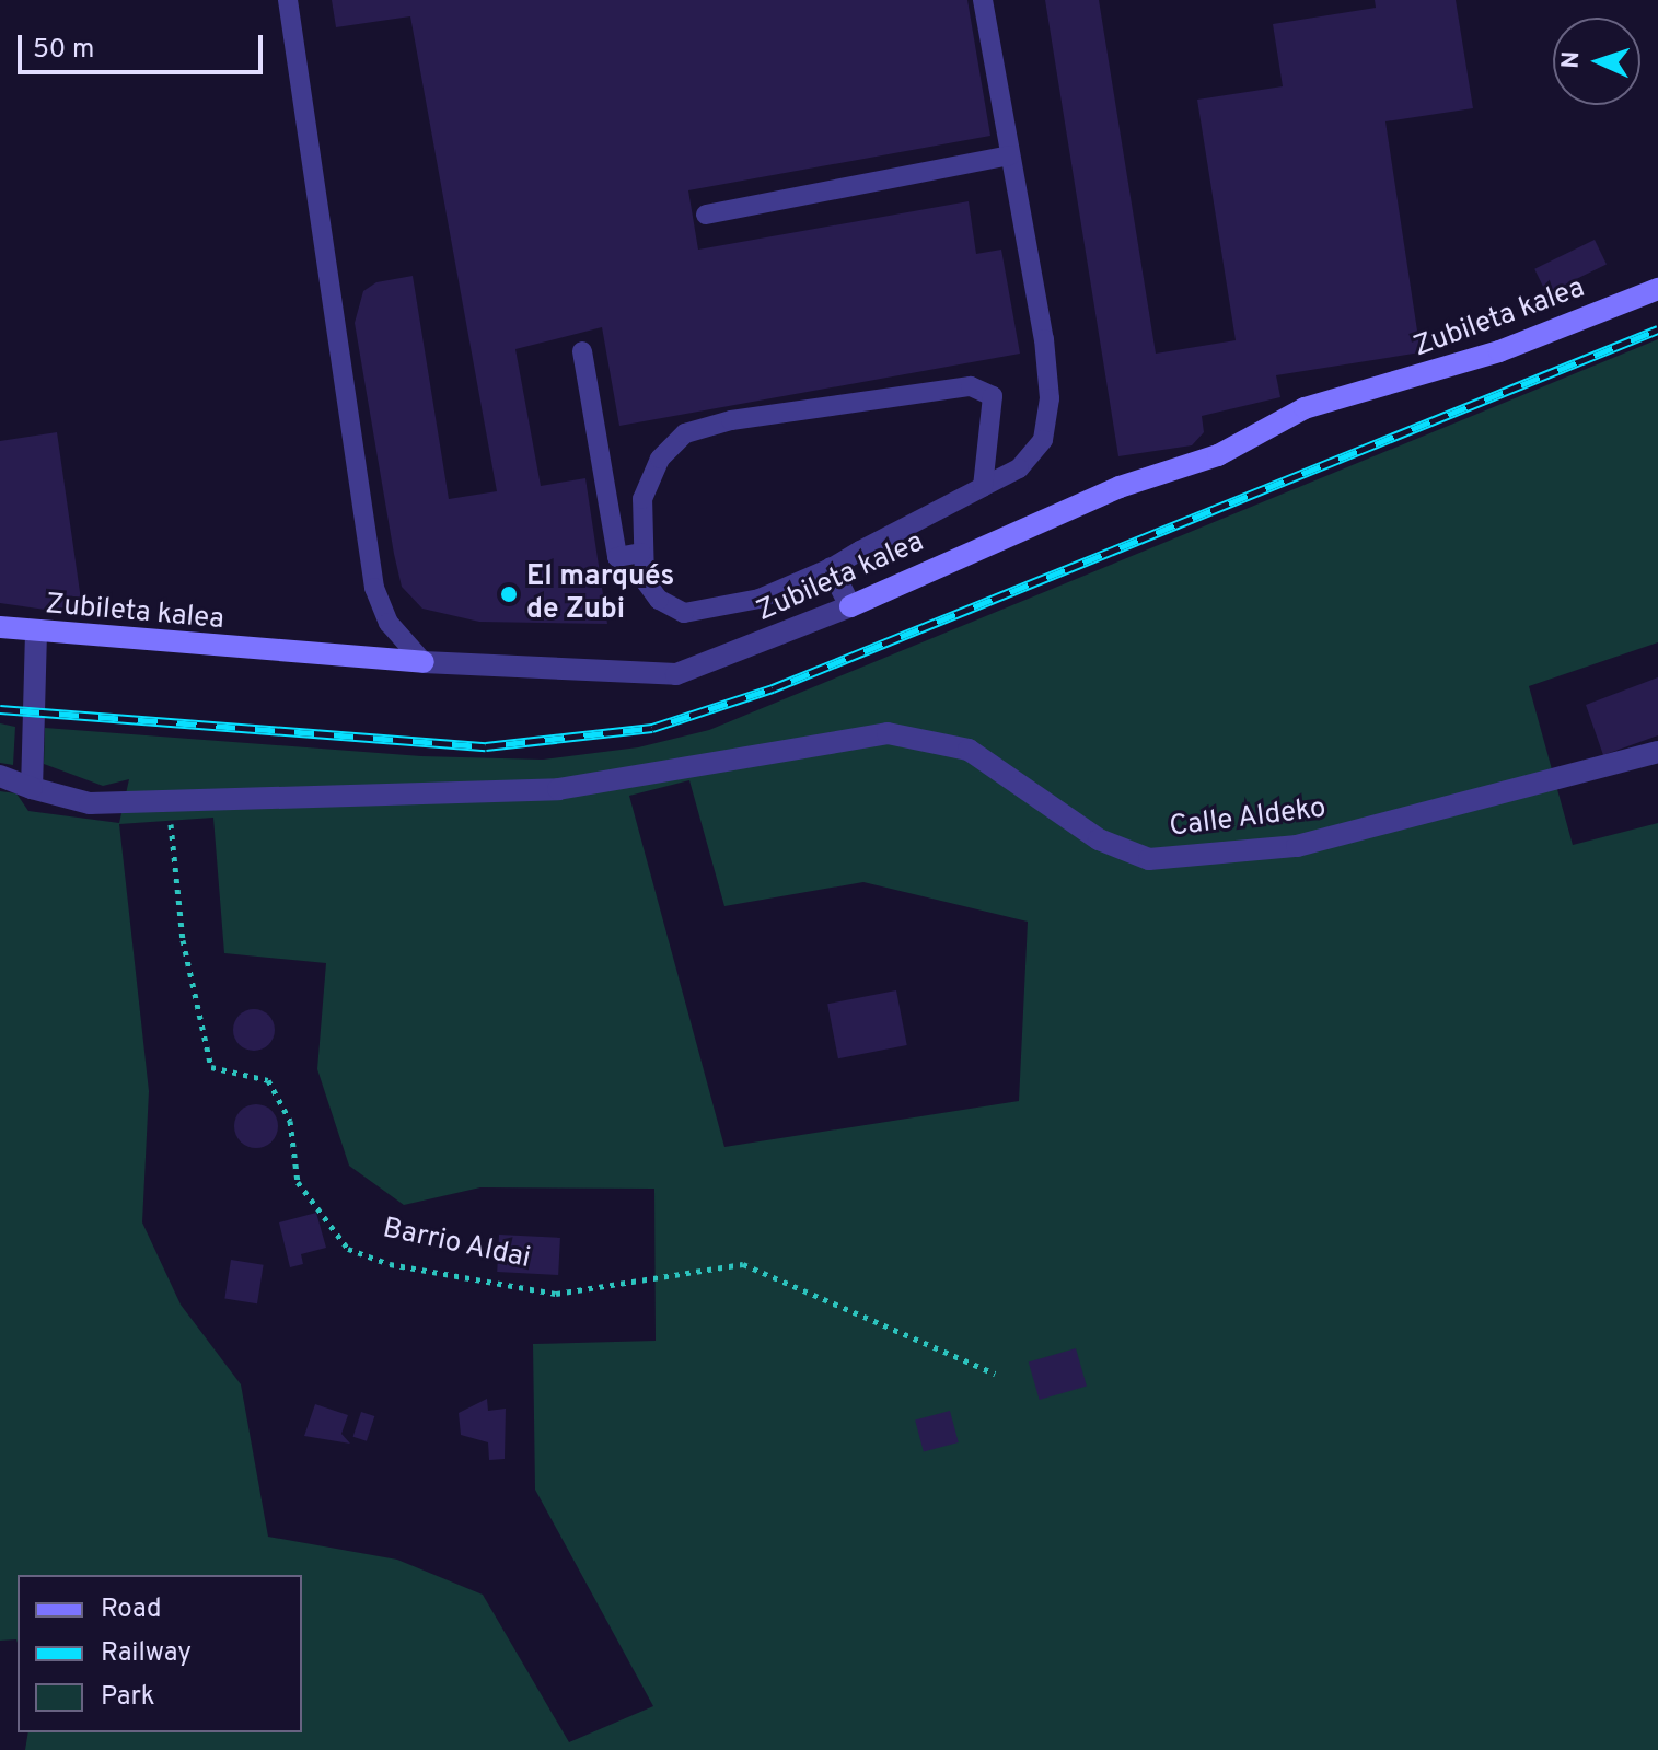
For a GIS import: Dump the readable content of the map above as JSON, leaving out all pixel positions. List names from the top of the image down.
{
  "streets": {
    "street": ["Zubileta kalea", "Calle Aldeko"],
    "path": ["Barrio Aldai"]
  },
  "crossings": [
    ["Calle Aldeko", "Barrio Aldai"]
  ],
  "places": ["El marqués de Zubi"],
  "legend": ["Road", "Railway", "Park"],
  "scale_bar": "50 m",
  "north": "left"
}
